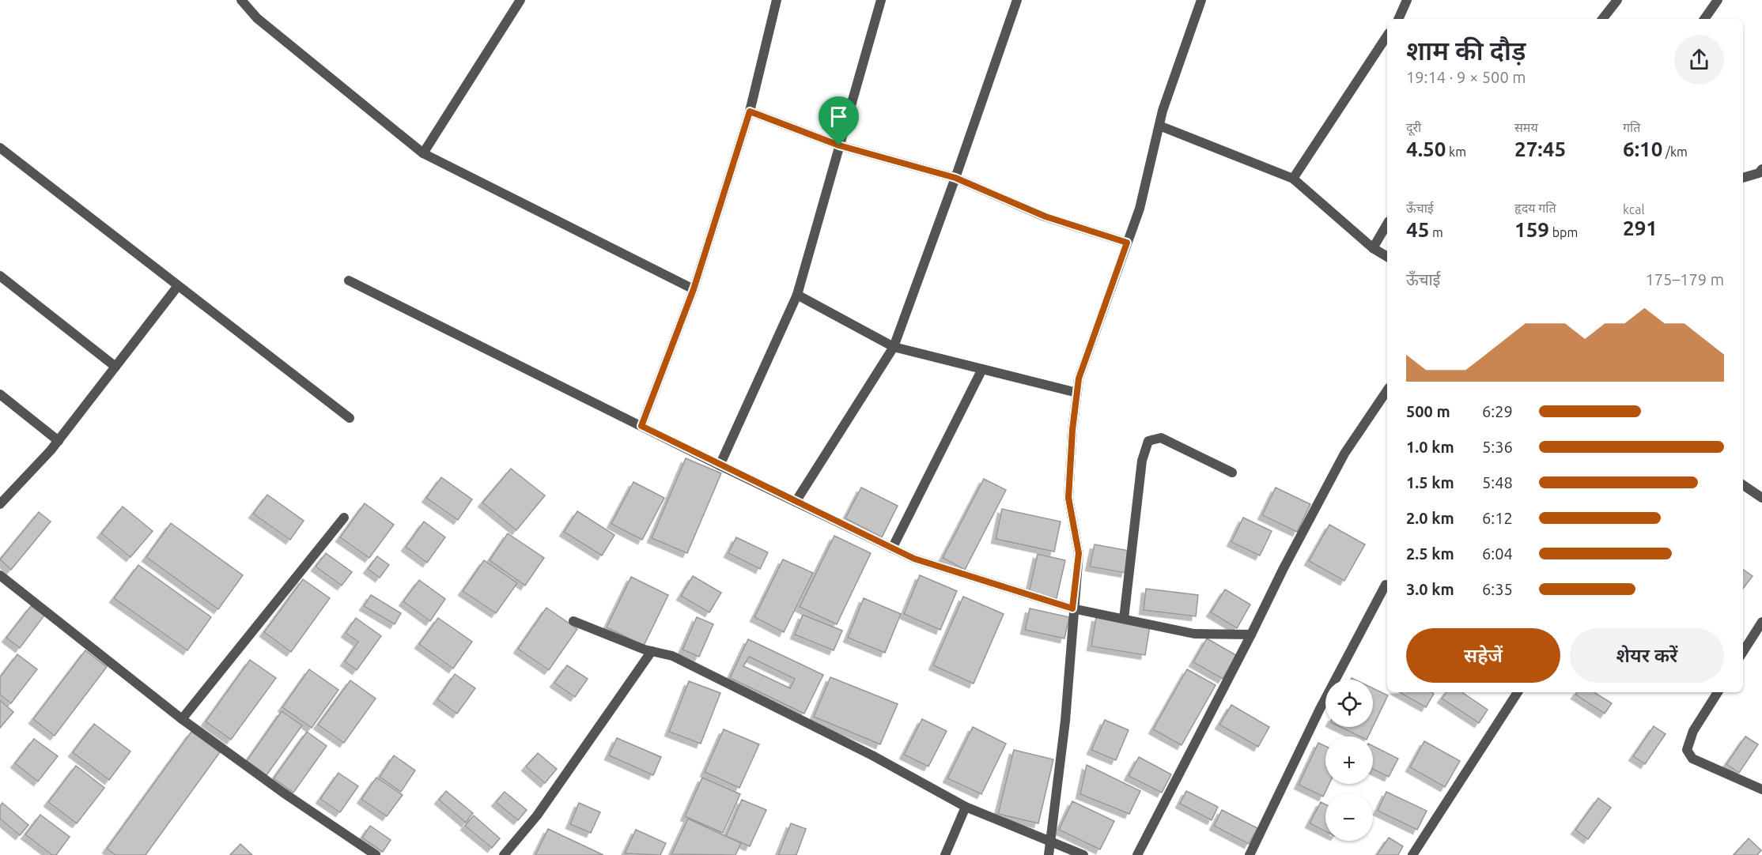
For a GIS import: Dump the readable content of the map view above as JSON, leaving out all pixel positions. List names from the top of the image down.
{
  "page": {
    "heading": ["शाम की दौड़", "19:14 · 9 × 500 m"],
    "stats": [
      ["दूरी", "4.50 km"],
      ["समय", "27:45"],
      ["गति", "6:10 /km"],
      ["ऊँचाई", "45 m"],
      ["हृदय गति", "159 bpm"],
      ["kcal", "291"]
    ],
    "chart": ["ऊँचाई", "175–179 m"],
    "list": [
      {
        "name": "500 m",
        "note": "6:29"
      },
      {
        "name": "1.0 km",
        "note": "5:36"
      },
      {
        "name": "1.5 km",
        "note": "5:48"
      },
      {
        "name": "2.0 km",
        "note": "6:12"
      },
      {
        "name": "2.5 km",
        "note": "6:04"
      },
      {
        "name": "3.0 km",
        "note": "6:35"
      }
    ],
    "buttons": ["सहेजें", "शेयर करें"],
    "map_buttons": ["+", "−"]
  }
}
